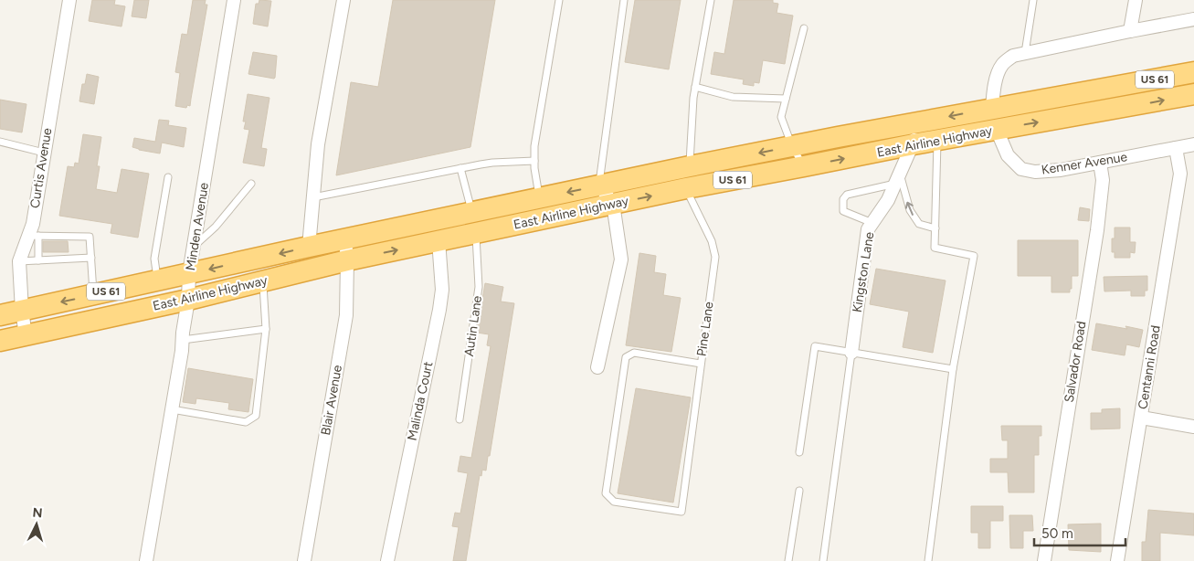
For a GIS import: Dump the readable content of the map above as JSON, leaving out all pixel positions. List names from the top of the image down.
{
  "streets": {
    "highway": ["US 61", "East Airline Highway"],
    "street": [
      "Kenner Avenue",
      "Curtis Avenue",
      "Minden Avenue",
      "Kingston Lane",
      "Salvador Road",
      "Centanni Road",
      "Blair Avenue",
      "Malinda Court"
    ],
    "lane": ["Autin Lane", "Pine Lane"]
  },
  "crossings": [
    ["US 61", "East Airline Highway"],
    ["US 61", "Curtis Avenue"],
    ["East Airline Highway", "Kenner Avenue"],
    ["East Airline Highway", "Curtis Avenue"],
    ["East Airline Highway", "Minden Avenue"],
    ["East Airline Highway", "Kingston Lane"],
    ["East Airline Highway", "Autin Lane"],
    ["East Airline Highway", "Pine Lane"],
    ["East Airline Highway", "Blair Avenue"],
    ["East Airline Highway", "Malinda Court"],
    ["Kenner Avenue", "Salvador Road"],
    ["Kenner Avenue", "Centanni Road"]
  ],
  "scale_bar": "50 m",
  "north": "top"
}
